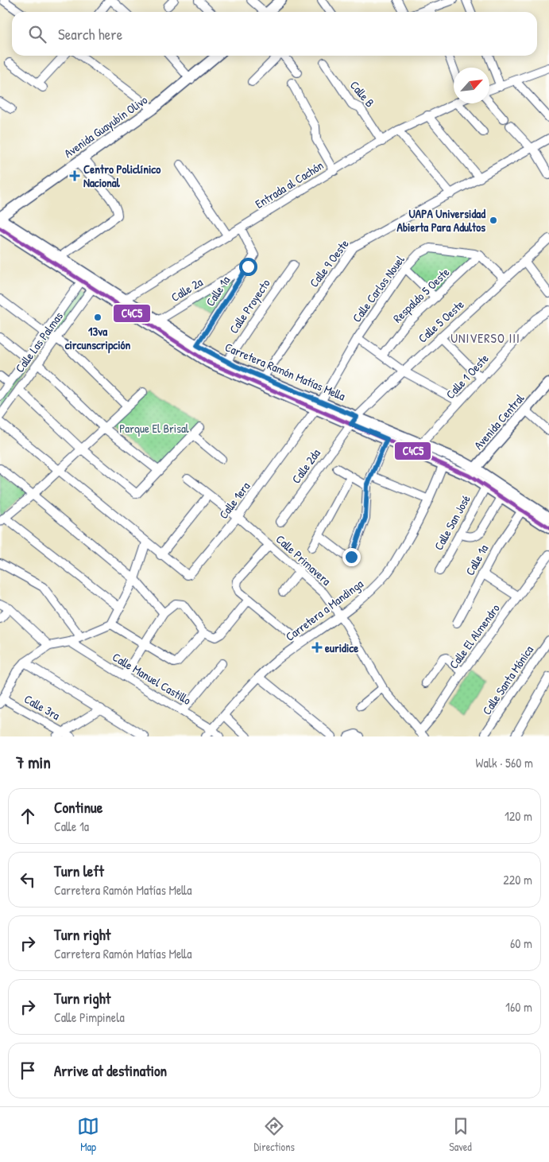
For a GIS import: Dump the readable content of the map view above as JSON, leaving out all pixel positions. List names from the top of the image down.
{
  "streets": {
    "main road": ["Avenida Guayubín Olivo", "Carretera Ramón Matías Mella", "Avenida Central"],
    "street": [
      "Calle B",
      "Entrada al Cachón",
      "Calle 9 Oeste",
      "Calle Carlos Nouel",
      "Calle 2a",
      "Calle 1a",
      "Respaldo 5 Oeste",
      "Calle Proyecto",
      "Calle 5 Oeste",
      "Calle Las Palmas",
      "Calle 1 Oeste",
      "Calle 2da",
      "Calle 1era",
      "Calle San José",
      "Calle Primavera",
      "Carretera a Mandinga",
      "Calle El Almendro",
      "Calle Manuel Castillo",
      "Calle Santa Mónica",
      "Calle 3ra"
    ]
  },
  "crossings": [
    ["Calle B", "Entrada al Cachón"],
    ["Avenida Guayubín Olivo", "Carretera Ramón Matías Mella"],
    ["Entrada al Cachón", "Calle 1a"],
    ["Entrada al Cachón", "Carretera Ramón Matías Mella"],
    ["Calle 9 Oeste", "Carretera Ramón Matías Mella"],
    ["Calle Carlos Nouel", "Respaldo 5 Oeste"],
    ["Calle Carlos Nouel", "Carretera Ramón Matías Mella"],
    ["Calle Carlos Nouel", "Calle 1era"],
    ["Calle 2a", "Calle 1a"],
    ["Calle 2a", "Carretera Ramón Matías Mella"],
    ["Calle 1a", "Carretera Ramón Matías Mella"],
    ["Calle Proyecto", "Carretera Ramón Matías Mella"],
    ["Calle 5 Oeste", "Carretera Ramón Matías Mella"],
    ["Calle 5 Oeste", "Calle 2da"],
    ["Calle Las Palmas", "Carretera Ramón Matías Mella"],
    ["Carretera Ramón Matías Mella", "Calle 1 Oeste"],
    ["Carretera Ramón Matías Mella", "Avenida Central"],
    ["Carretera Ramón Matías Mella", "Calle 2da"],
    ["Carretera Ramón Matías Mella", "Calle 1era"],
    ["Carretera Ramón Matías Mella", "Calle San José"],
    ["Carretera Ramón Matías Mella", "Carretera a Mandinga"],
    ["Calle 1era", "Calle Primavera"],
    ["Calle Primavera", "Carretera a Mandinga"],
    ["Calle Primavera", "Calle El Almendro"],
    ["Carretera a Mandinga", "Calle Manuel Castillo"]
  ],
  "districts": ["UNIVERSO III"],
  "parks": ["Parque El Brisal"],
  "places": {
    "health": ["Centro Policlínico Nacional", "euridice"],
    "other": ["UAPA Universidad Abierta Para Adultos", "13va circunscripción"]
  },
  "lines": ["transit line C4C5"],
  "north": "top right",
  "page": {
    "search": "Search here",
    "heading": ["7 min", "Walk · 560 m"],
    "list": [
      ["Continue", "Calle 1a", "120 m"],
      ["Turn left", "Carretera Ramón Matías Mella", "220 m"],
      ["Turn right", "Carretera Ramón Matías Mella", "60 m"],
      ["Turn right", "Calle Pimpinela", "160 m"],
      "Arrive at destination"
    ],
    "nav": ["Map", "Directions", "Saved"]
  }
}
